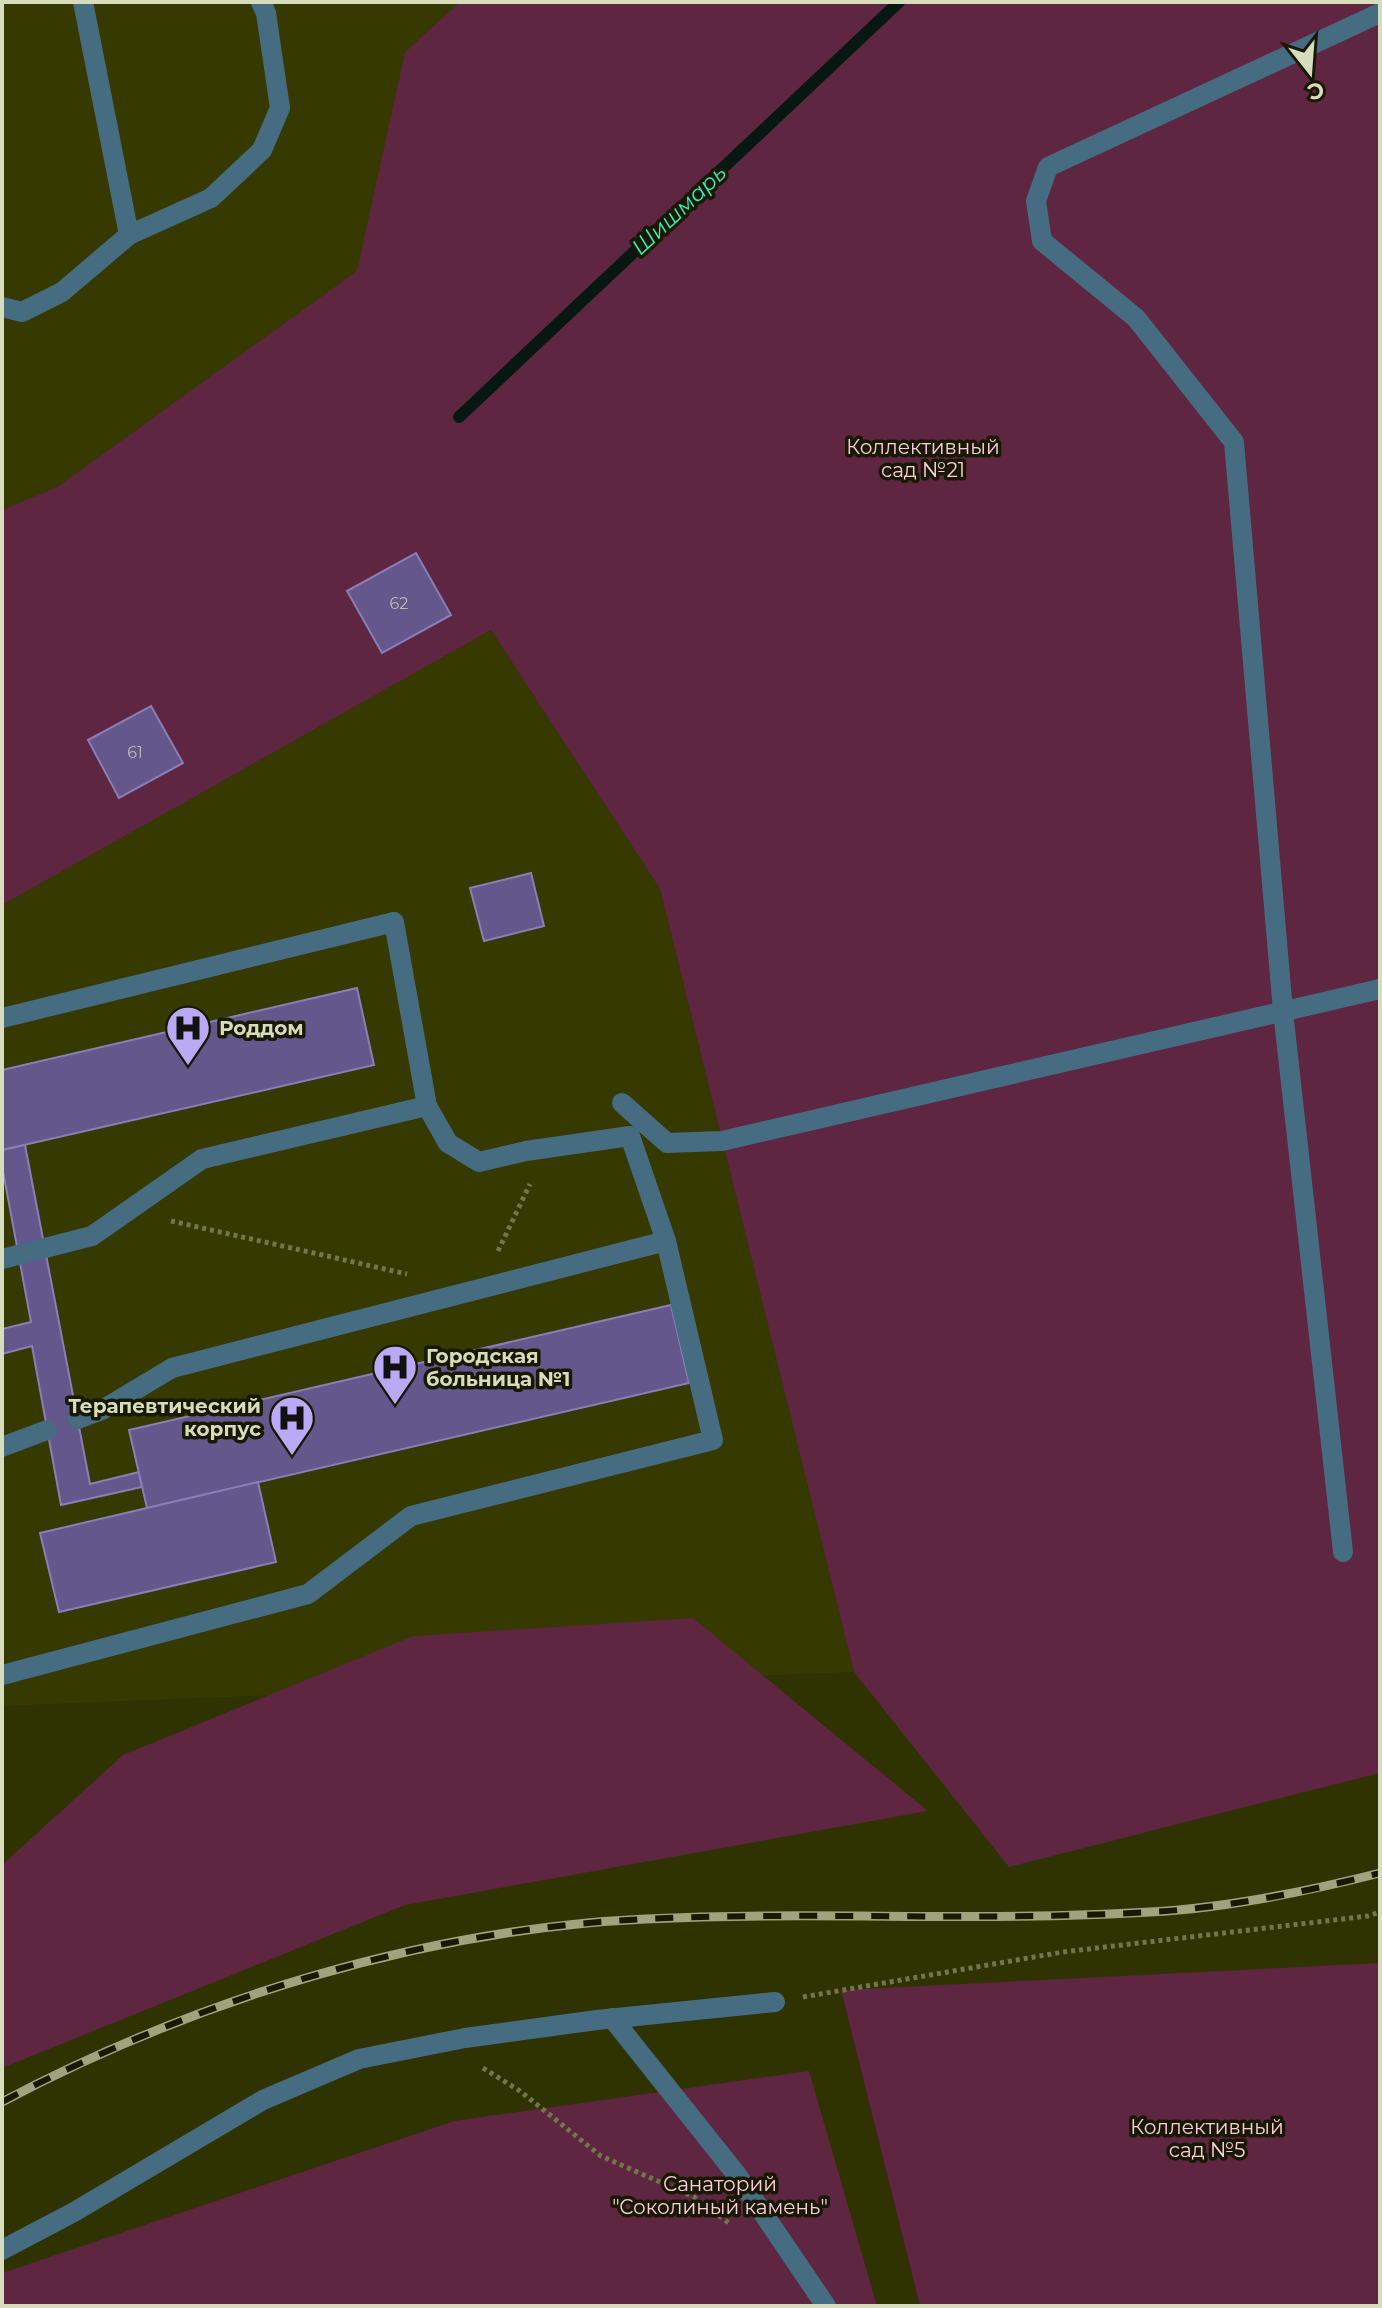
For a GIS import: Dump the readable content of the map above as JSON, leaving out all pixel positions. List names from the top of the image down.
{
  "water": ["Шишмарь"],
  "parks": ["Коллективный сад №21", "Коллективный сад №5", "Санаторий \"Соколиный камень\""],
  "places": {
    "hospital": ["Роддом", "Городская больница №1", "Терапевтический корпус"]
  },
  "house_numbers": ["62", "61"],
  "north": "bottom"
}
